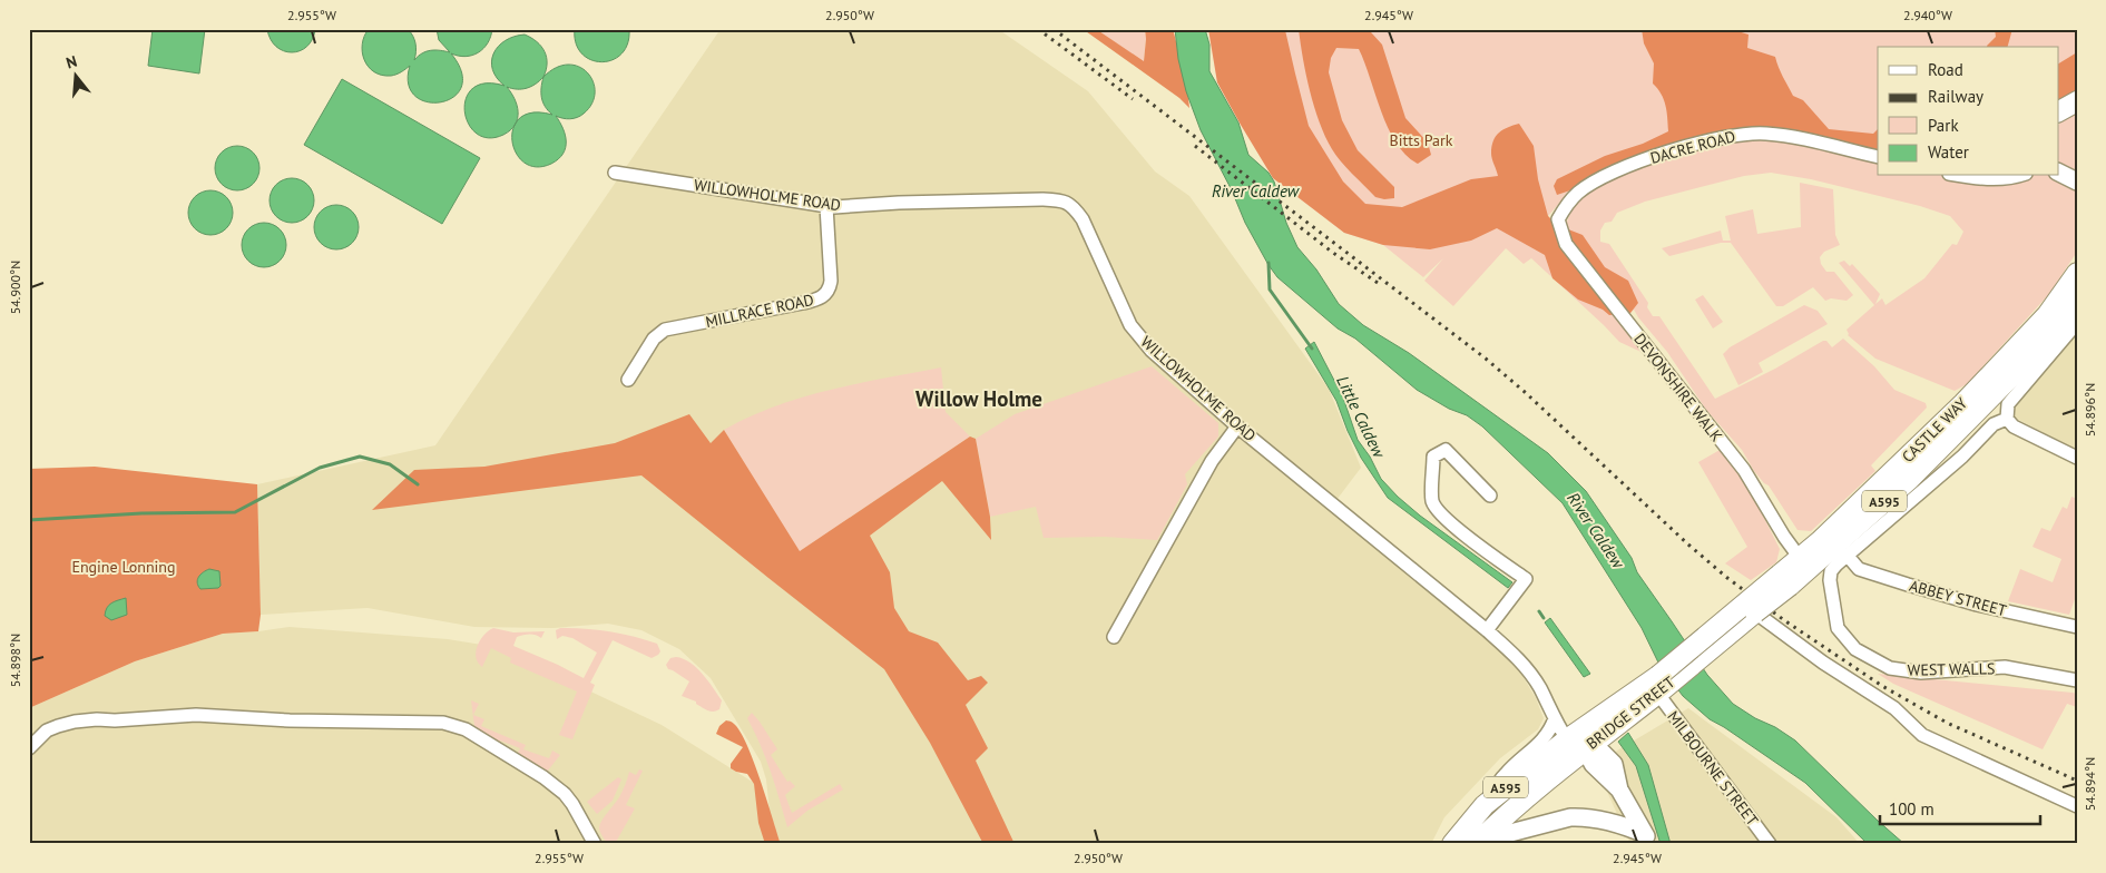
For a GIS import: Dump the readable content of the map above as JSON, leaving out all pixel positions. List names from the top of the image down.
{
  "streets": {
    "main road": ["CASTLE WAY", "A595", "BRIDGE STREET"],
    "street": [
      "DACRE ROAD",
      "WILLOWHOLME ROAD",
      "MILLRACE ROAD",
      "DEVONSHIRE WALK",
      "ABBEY STREET",
      "WEST WALLS",
      "MILBOURNE STREET"
    ]
  },
  "crossings": [
    ["DACRE ROAD", "DEVONSHIRE WALK"],
    ["WILLOWHOLME ROAD", "MILLRACE ROAD"],
    ["WILLOWHOLME ROAD", "BRIDGE STREET"],
    ["DEVONSHIRE WALK", "CASTLE WAY"],
    ["CASTLE WAY", "BRIDGE STREET"],
    ["ABBEY STREET", "WEST WALLS"],
    ["BRIDGE STREET", "MILBOURNE STREET"]
  ],
  "districts": ["Willow Holme"],
  "water": ["River Caldew", "Little Caldew"],
  "parks": ["Bitts Park", "Engine Lonning"],
  "legend": [
    "Road",
    "Railway",
    "Park",
    "Water"
  ],
  "scale_bar": "100 m",
  "north": "top",
  "coordinates": [
    "2.955°W",
    "2.950°W",
    "2.945°W",
    "2.940°W",
    "54.900°N",
    "54.896°N",
    "54.898°N",
    "54.894°N"
  ]
}
